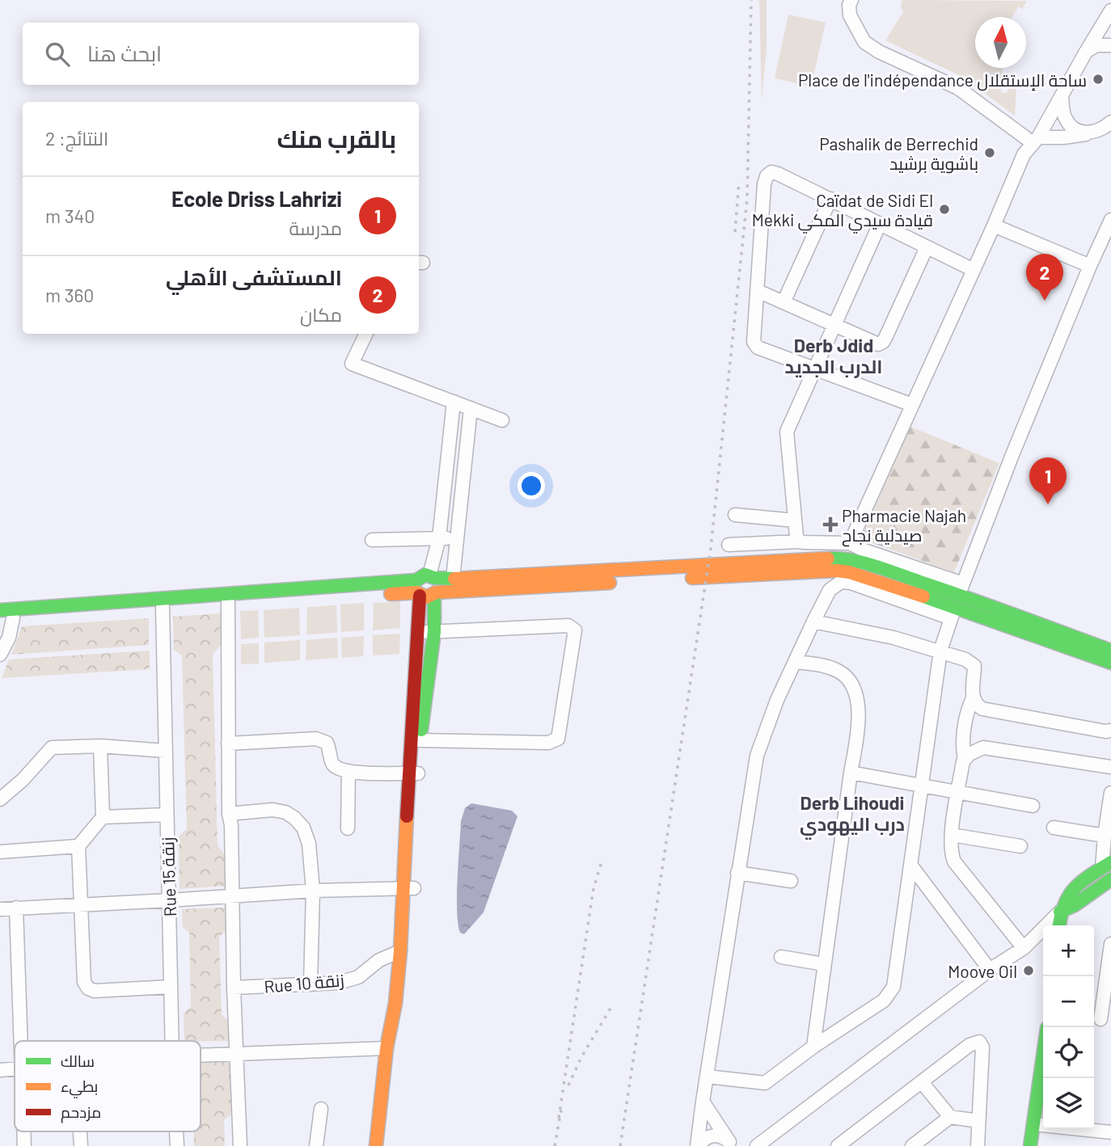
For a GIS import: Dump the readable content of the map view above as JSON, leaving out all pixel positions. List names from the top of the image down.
{
  "streets": {
    "street": ["Rue 15 زنقة", "Rue 10 زنقة"]
  },
  "districts": ["Derb Jdid الدرب الجديد", "Derb Lihoudi درب اليهودي"],
  "places": {
    "other": [
      "Place de l'indépendance ساحة الإستقلال",
      "Pashalik de Berrechid باشوية برشيد",
      "Caïdat de Sidi El Mekki قيادة سيدي المكي",
      "Moove Oil"
    ],
    "health": ["Pharmacie Najah صيدلية نجاح"]
  },
  "legend": ["سالك", "بطيء", "مزدحم"],
  "north": "top",
  "page": {
    "search": "ابحث هنا",
    "heading": ["بالقرب منك", "النتائج: 2"],
    "list": [
      {
        "mark": "1",
        "name": "Ecole Driss Lahrizi",
        "note": "مدرسة",
        "value": "340 m"
      },
      {
        "mark": "2",
        "name": "المستشفى الأهلي",
        "note": "مكان",
        "value": "360 m"
      }
    ],
    "pins": ["2", "1"],
    "map_buttons": ["+", "−"]
  }
}
